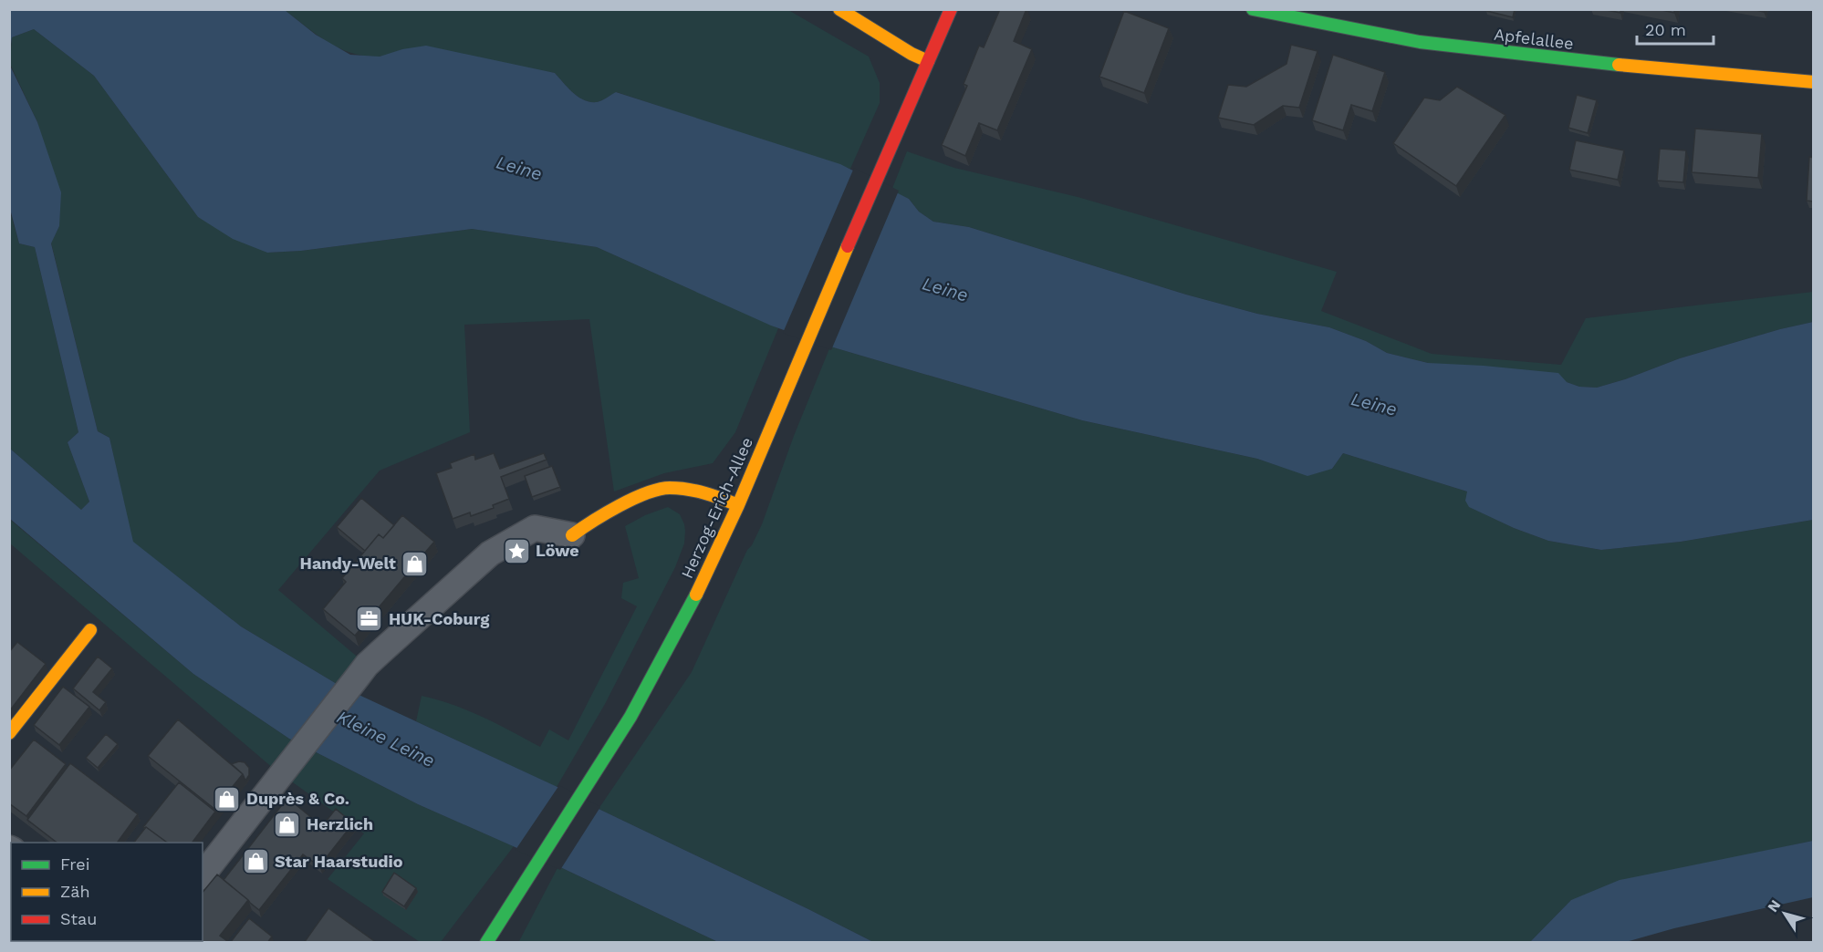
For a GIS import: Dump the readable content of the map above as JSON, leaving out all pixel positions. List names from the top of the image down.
{
  "streets": {
    "main road": ["Apfelallee", "Herzog-Erich-Allee"]
  },
  "water": ["Leine", "Kleine Leine"],
  "places": {
    "place": ["Löwe"],
    "shop": [
      "Handy-Welt",
      "Duprès & Co.",
      "Herzlich",
      "Star Haarstudio"
    ],
    "office": ["HUK-Coburg"]
  },
  "legend": ["Frei", "Zäh", "Stau"],
  "scale_bar": "20 m",
  "north": "top left"
}
